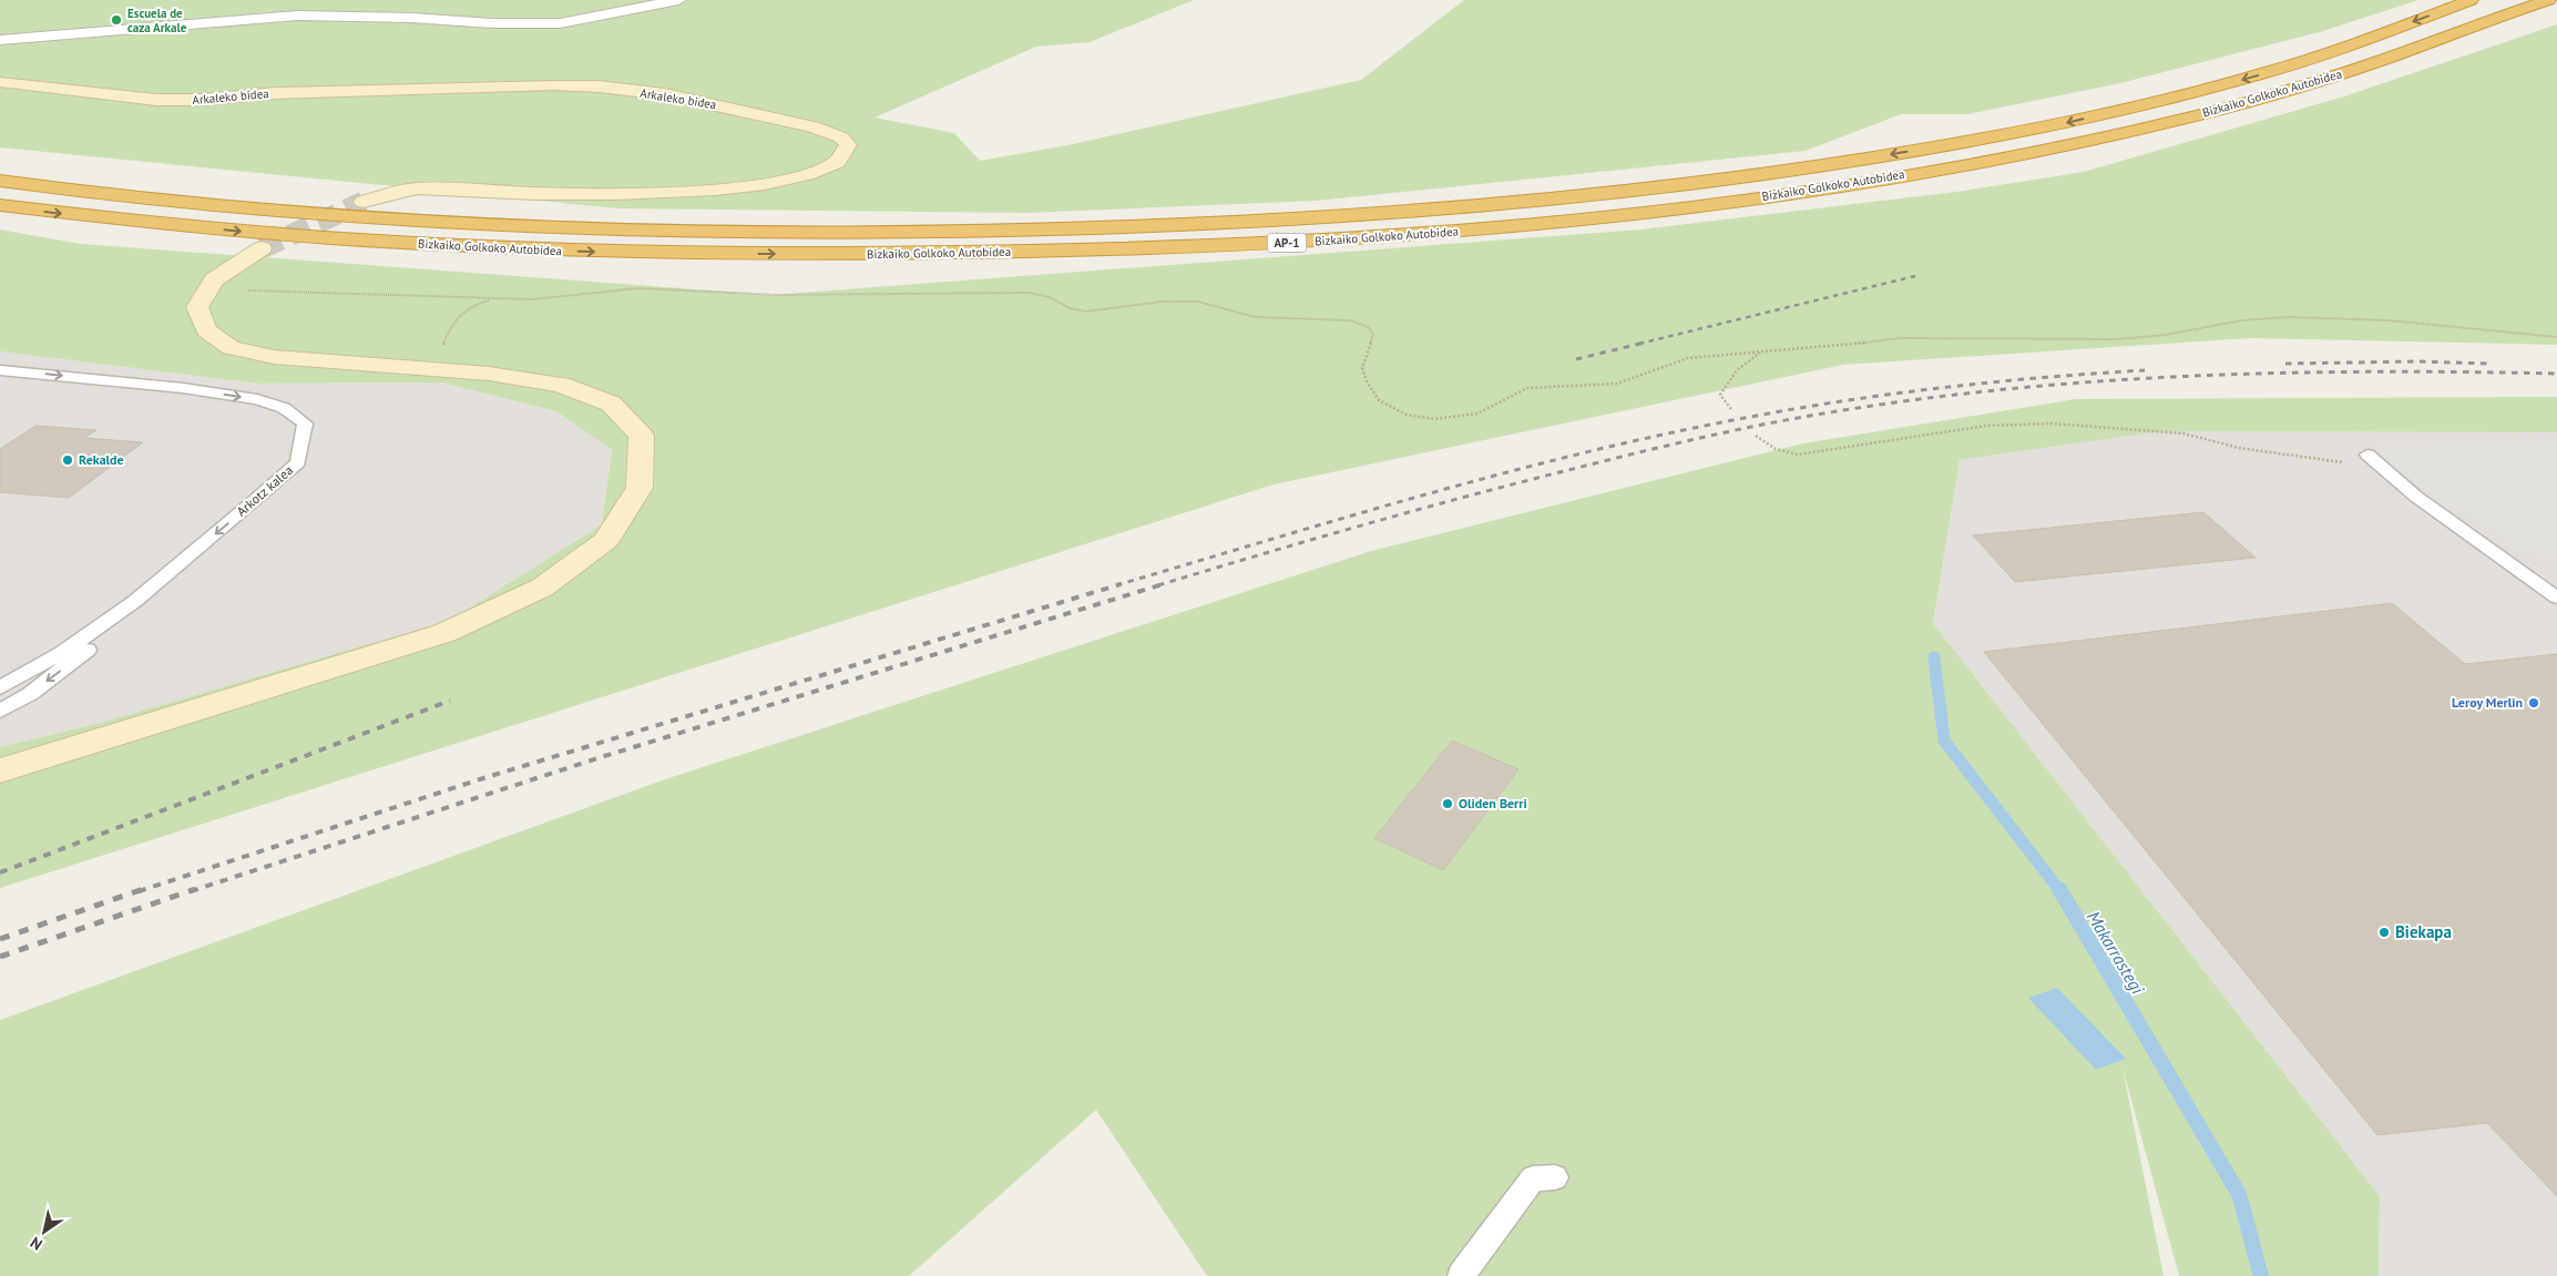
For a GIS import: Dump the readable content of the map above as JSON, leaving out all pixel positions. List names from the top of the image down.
{
  "streets": {
    "highway": ["Bizkaiko Golkoko Autobidea", "AP-1"],
    "street": ["Arkaleko bidea"],
    "lane": ["Arkotz kalea"]
  },
  "water": ["Makarrastegi"],
  "places": [
    "Escuela de caza Arkale",
    "Rekalde",
    "Leroy Merlin",
    "Oliden Berri",
    "Biekapa"
  ],
  "north": "bottom left"
}
